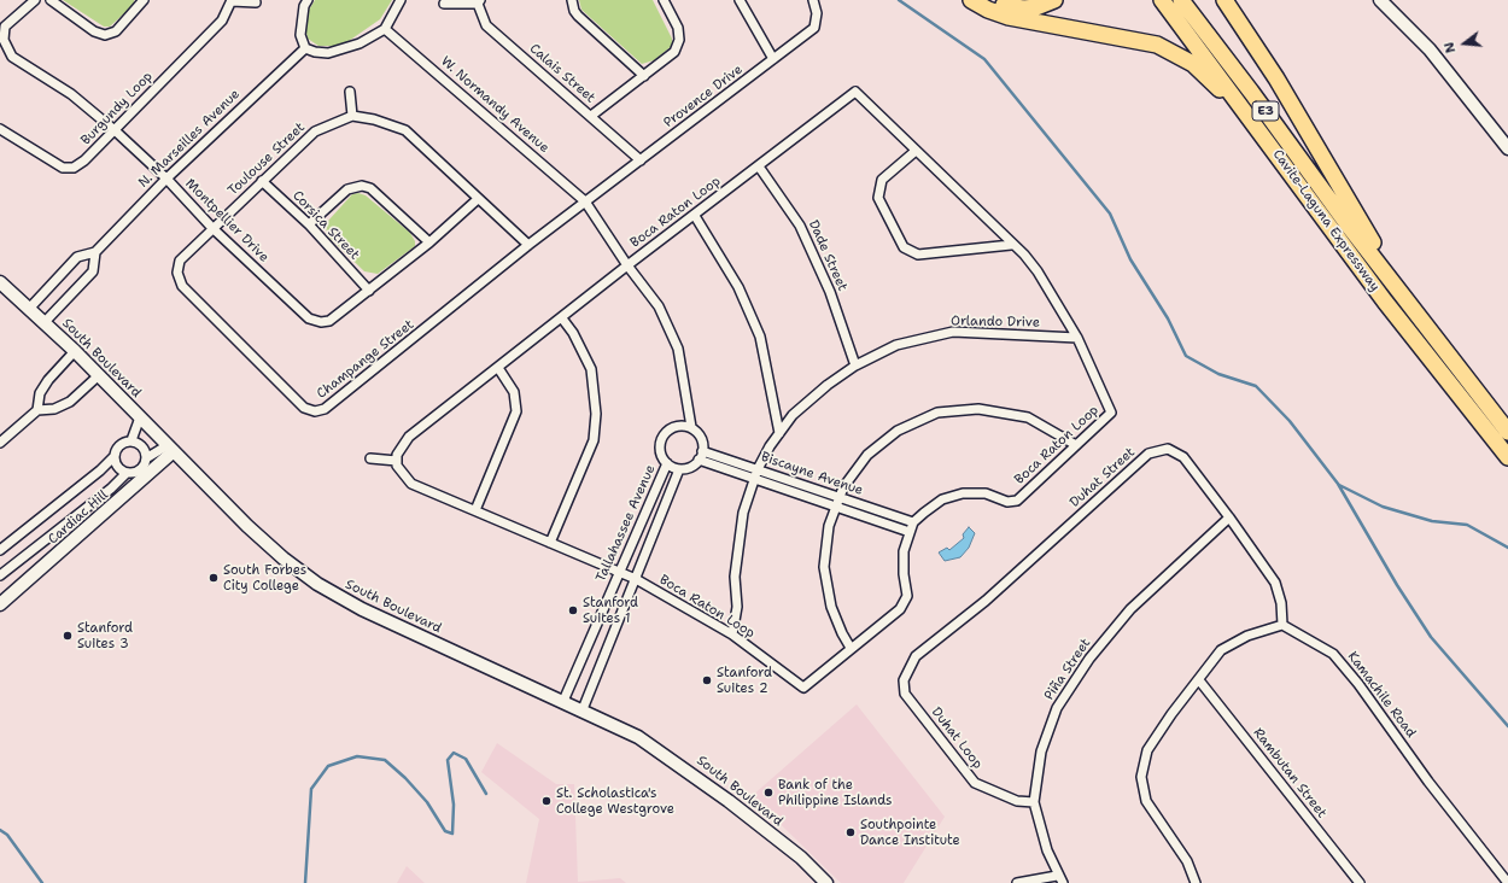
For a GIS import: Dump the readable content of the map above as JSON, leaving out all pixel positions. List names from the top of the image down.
{
  "streets": {
    "highway": ["E3", "Cavite-Laguna Expressway"],
    "street": [
      "Calais Street",
      "Provence Drive",
      "W. Normandy Avenue",
      "Burgundy Loop",
      "N. Marseilles Avenue",
      "Toulouse Street",
      "Boca Raton Loop",
      "Montpellier Drive",
      "Corsica Street",
      "Dade Street",
      "Orlando Drive",
      "South Boulevard",
      "Champange Street",
      "Biscayne Avenue",
      "Duhat Street",
      "Cardiac Hill",
      "Tallahassee Avenue",
      "Piña Street",
      "Kamachile Road",
      "Duhat Loop",
      "Rambutan Street"
    ]
  },
  "crossings": [
    ["Calais Street", "Provence Drive"],
    ["Provence Drive", "W. Normandy Avenue"],
    ["Provence Drive", "Champange Street"],
    ["W. Normandy Avenue", "Champange Street"],
    ["Burgundy Loop", "Montpellier Drive"],
    ["E3", "Cavite-Laguna Expressway"],
    ["N. Marseilles Avenue", "Montpellier Drive"],
    ["Toulouse Street", "Montpellier Drive"],
    ["Toulouse Street", "Corsica Street"],
    ["Toulouse Street", "Champange Street"],
    ["Boca Raton Loop", "Dade Street"],
    ["Boca Raton Loop", "Orlando Drive"],
    ["Boca Raton Loop", "Biscayne Avenue"],
    ["Boca Raton Loop", "Tallahassee Avenue"],
    ["Montpellier Drive", "Corsica Street"],
    ["Dade Street", "Orlando Drive"],
    ["Orlando Drive", "Biscayne Avenue"],
    ["South Boulevard", "Cardiac Hill"],
    ["South Boulevard", "Tallahassee Avenue"],
    ["Biscayne Avenue", "Tallahassee Avenue"],
    ["Duhat Street", "Piña Street"],
    ["Duhat Street", "Kamachile Road"],
    ["Duhat Street", "Duhat Loop"],
    ["Piña Street", "Duhat Loop"]
  ],
  "places": [
    "South Forbes City College",
    "Stanford Suites 1",
    "Stanford Suites 3",
    "Stanford Suites 2",
    "Bank of the Philippine Islands",
    "St. Scholastica's College Westgrove",
    "Southpointe Dance Institute"
  ],
  "north": "left"
}
